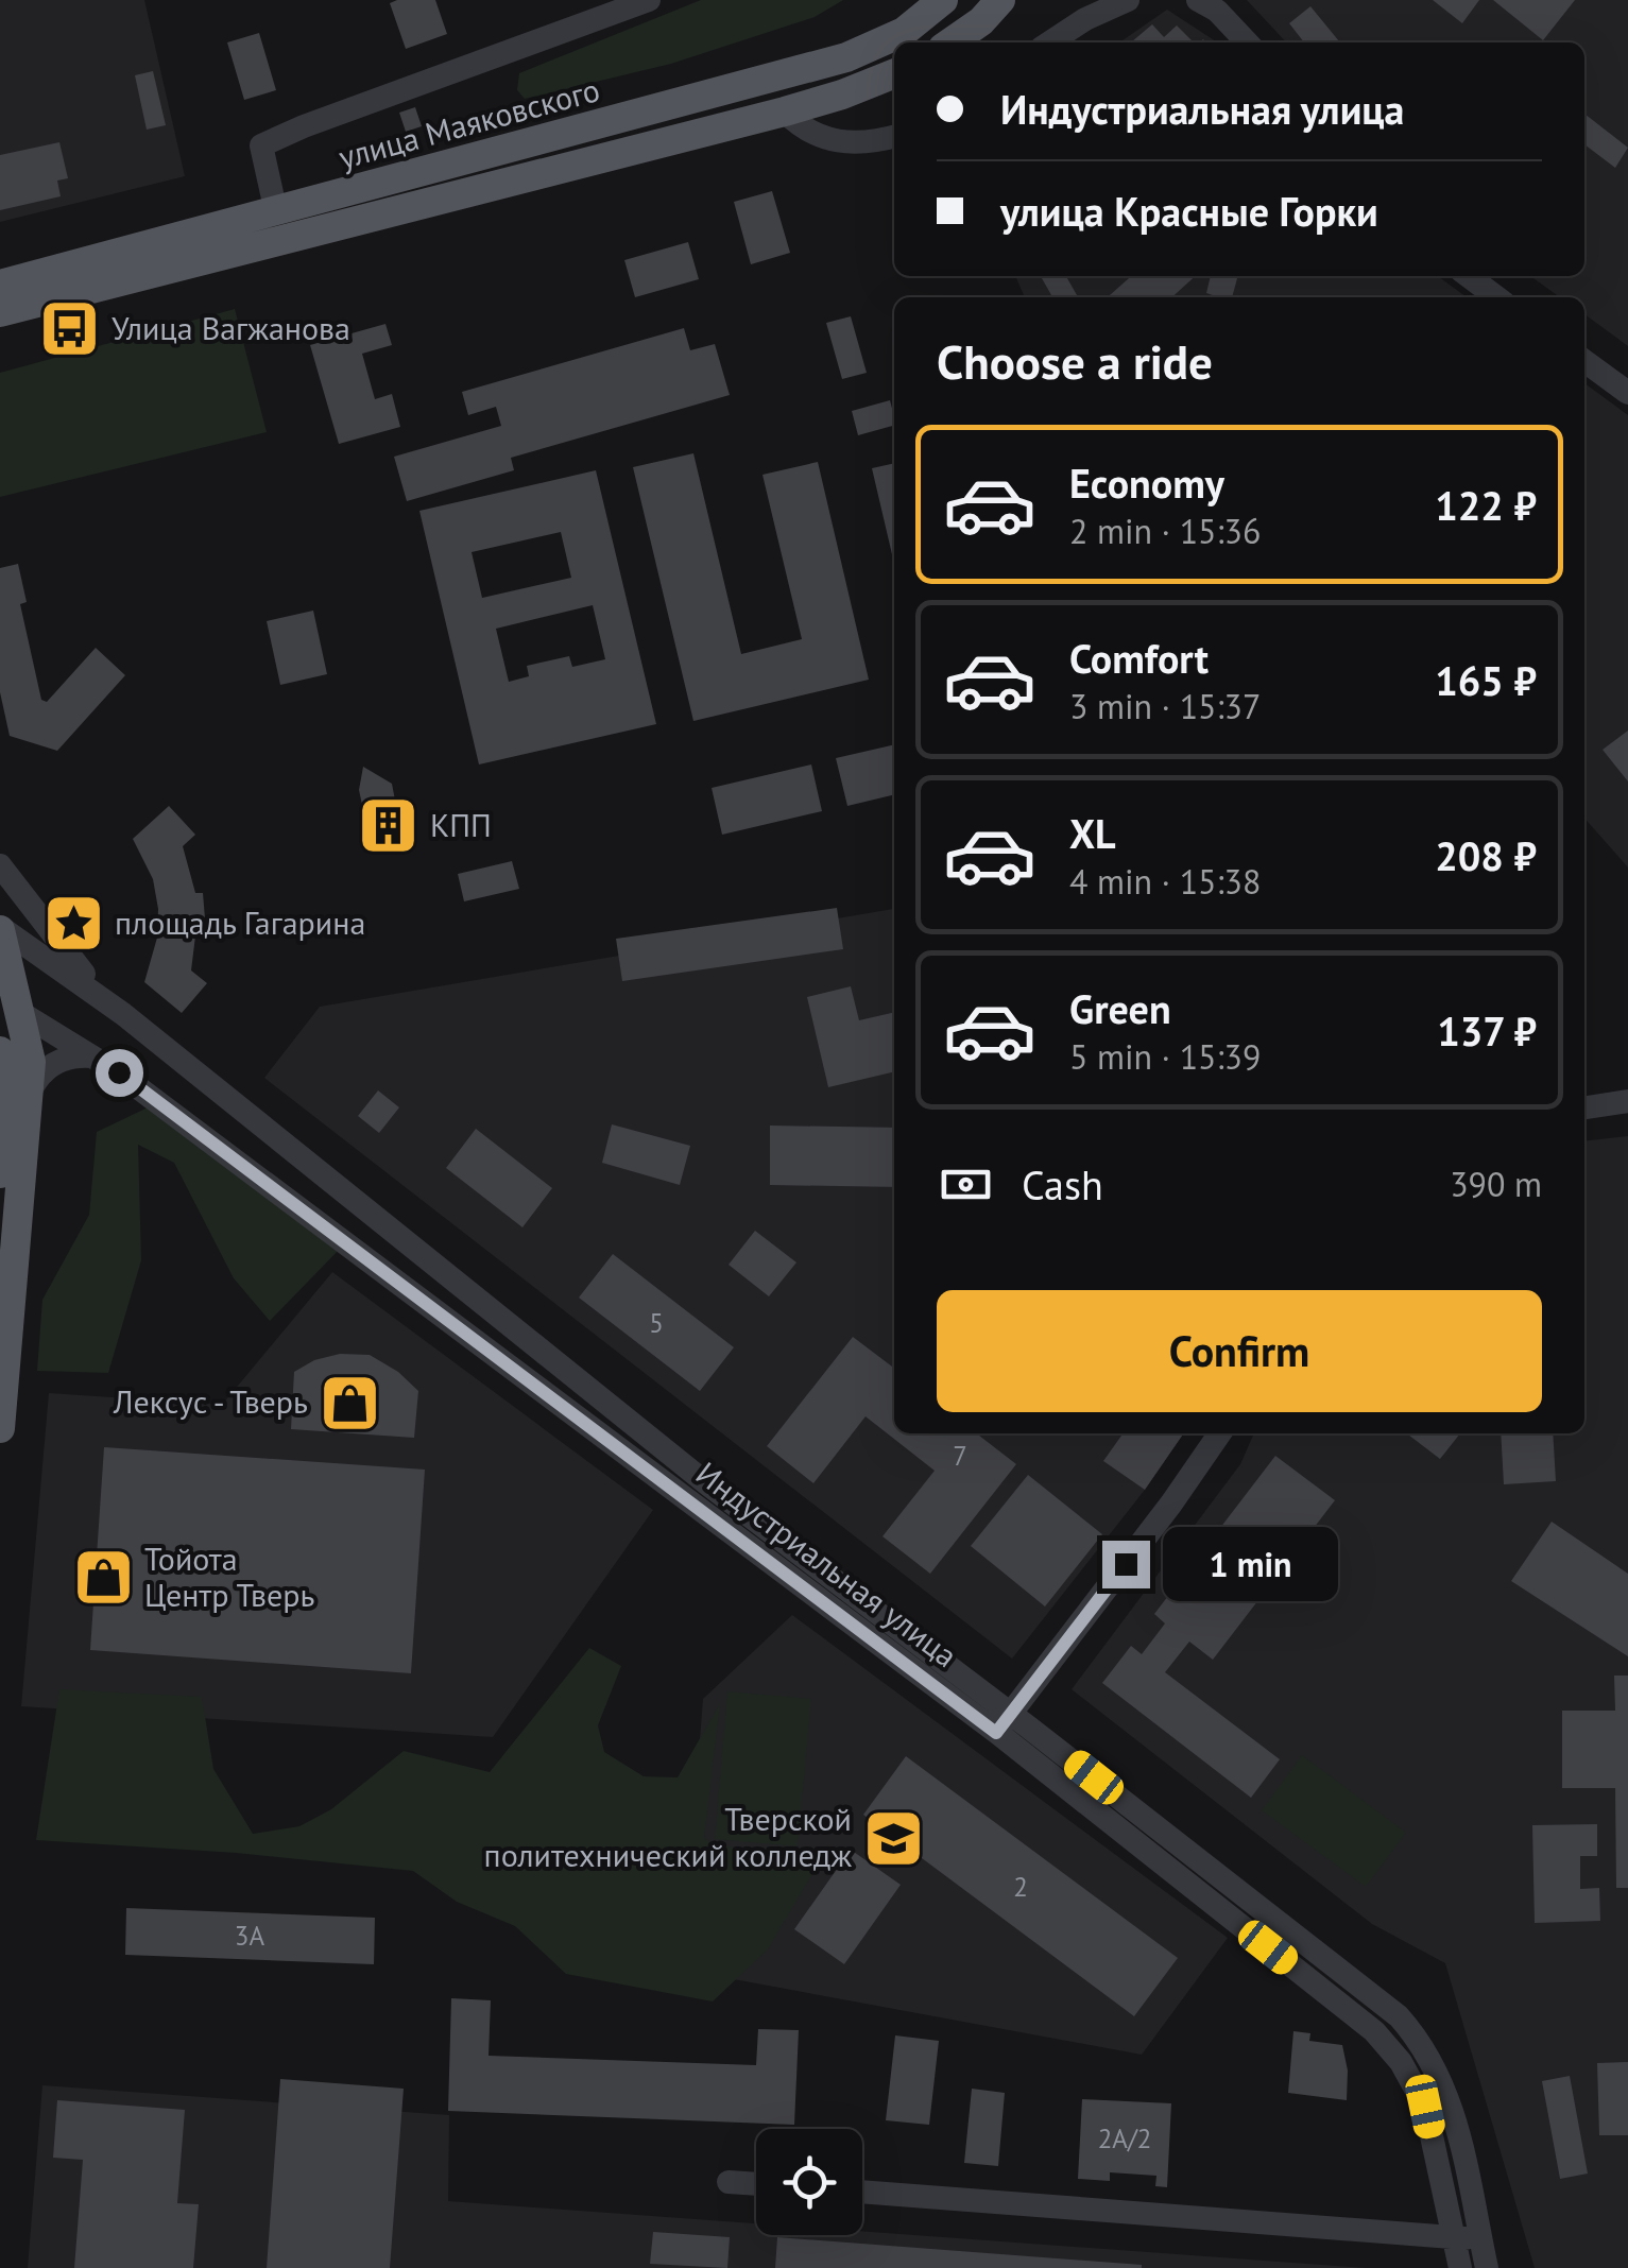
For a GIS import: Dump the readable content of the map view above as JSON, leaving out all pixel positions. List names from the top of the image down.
{
  "streets": {
    "main road": ["улица Маяковского"],
    "street": ["Индустриальная улица"]
  },
  "places": {
    "bus stop": ["Улица Вагжанова"],
    "building": ["КПП"],
    "place": ["площадь Гагарина"],
    "shop": ["Лексус - Тверь", "Тойота Центр Тверь"],
    "school or university": ["Тверской политехнический колледж"]
  },
  "house_numbers": [
    "5",
    "7",
    "2",
    "3А",
    "2А/2"
  ],
  "page": {
    "banner": ["Индустриальная улица", "улица Красные Горки"],
    "heading": "Choose a ride",
    "list": [
      {
        "name": "Economy",
        "note": "2 min · 15:36",
        "value": "122 ₽"
      },
      {
        "name": "Comfort",
        "note": "3 min · 15:37",
        "value": "165 ₽"
      },
      {
        "name": "XL",
        "note": "4 min · 15:38",
        "value": "208 ₽"
      },
      {
        "name": "Green",
        "note": "5 min · 15:39",
        "value": "137 ₽"
      }
    ],
    "pay": ["Cash", "390 m"],
    "buttons": "Confirm",
    "bubble": "1 min"
  }
}
